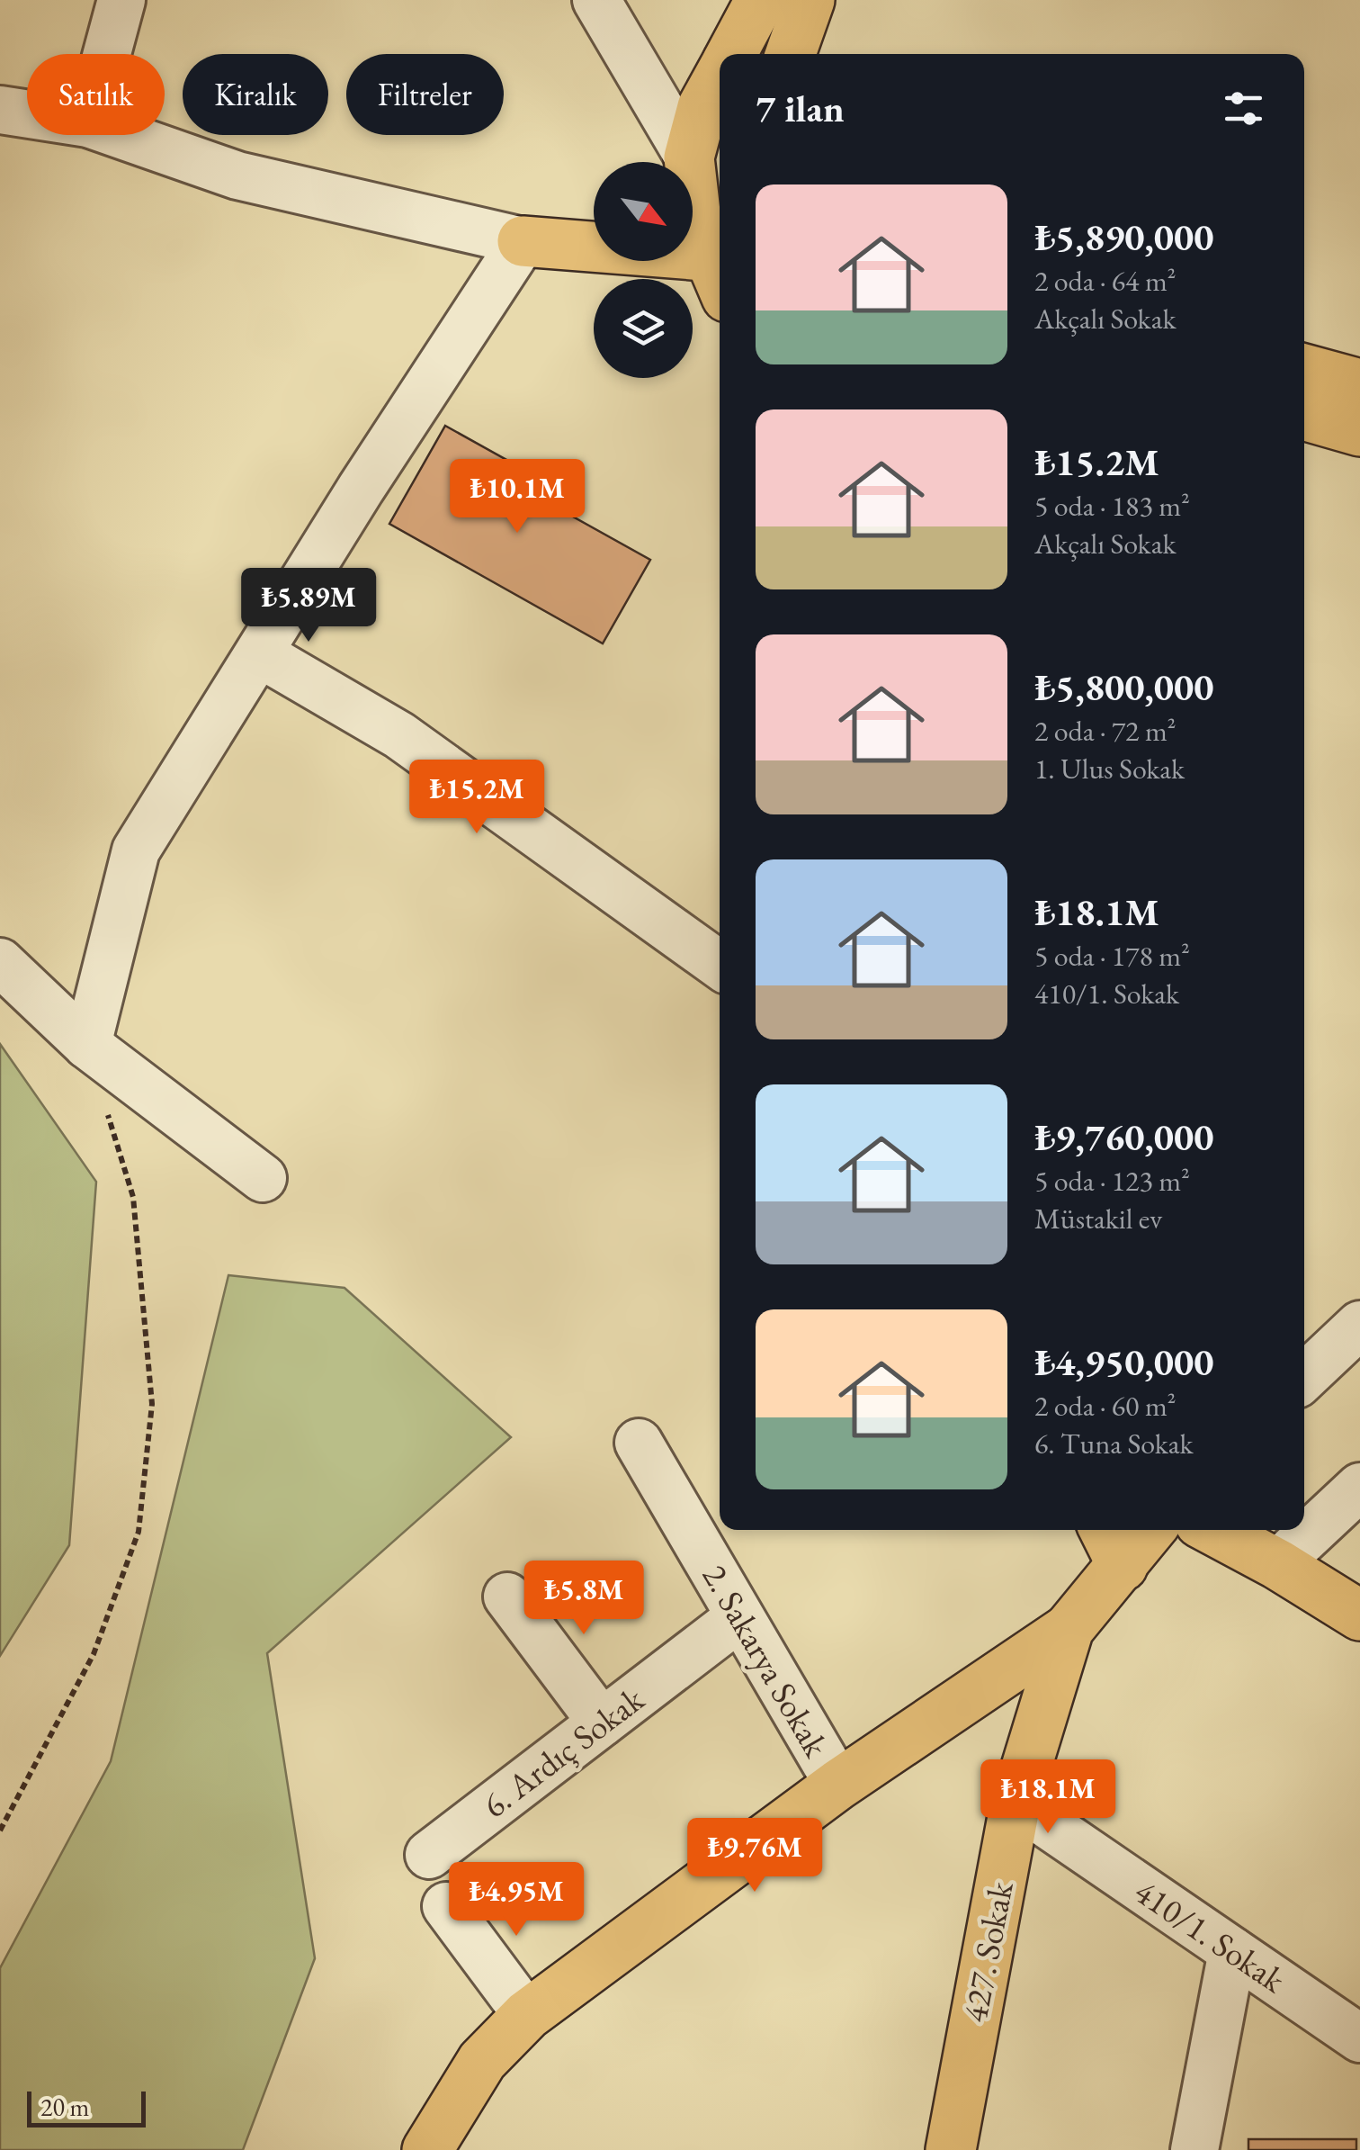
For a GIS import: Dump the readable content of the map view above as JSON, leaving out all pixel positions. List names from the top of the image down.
{
  "streets": {
    "main road": ["427. Sokak"],
    "street": ["2. Sakarya Sokak", "6. Ardıç Sokak", "410/1. Sokak"]
  },
  "crossings": [
    ["2. Sakarya Sokak", "6. Ardıç Sokak"],
    ["410/1. Sokak", "427. Sokak"]
  ],
  "scale_bar": "20 m",
  "north": "bottom right",
  "page": {
    "chip": ["Satılık", "Kiralık", "Filtreler"],
    "heading": "7 ilan",
    "list": [
      {
        "name": "₺5,890,000",
        "note": "2 oda · 64 m² · Akçalı Sokak"
      },
      {
        "name": "₺15.2M",
        "note": "5 oda · 183 m² · Akçalı Sokak"
      },
      {
        "name": "₺5,800,000",
        "note": "2 oda · 72 m² · 1. Ulus Sokak"
      },
      {
        "name": "₺18.1M",
        "note": "5 oda · 178 m² · 410/1. Sokak"
      },
      {
        "name": "₺9,760,000",
        "note": "5 oda · 123 m² · Müstakil ev"
      },
      {
        "name": "₺4,950,000",
        "note": "2 oda · 60 m² · 6. Tuna Sokak"
      }
    ],
    "price": [
      "₺10.1M",
      "₺5.89M",
      "₺15.2M",
      "₺5.8M",
      "₺18.1M",
      "₺9.76M",
      "₺4.95M"
    ],
    "scale": "20 m"
  }
}
